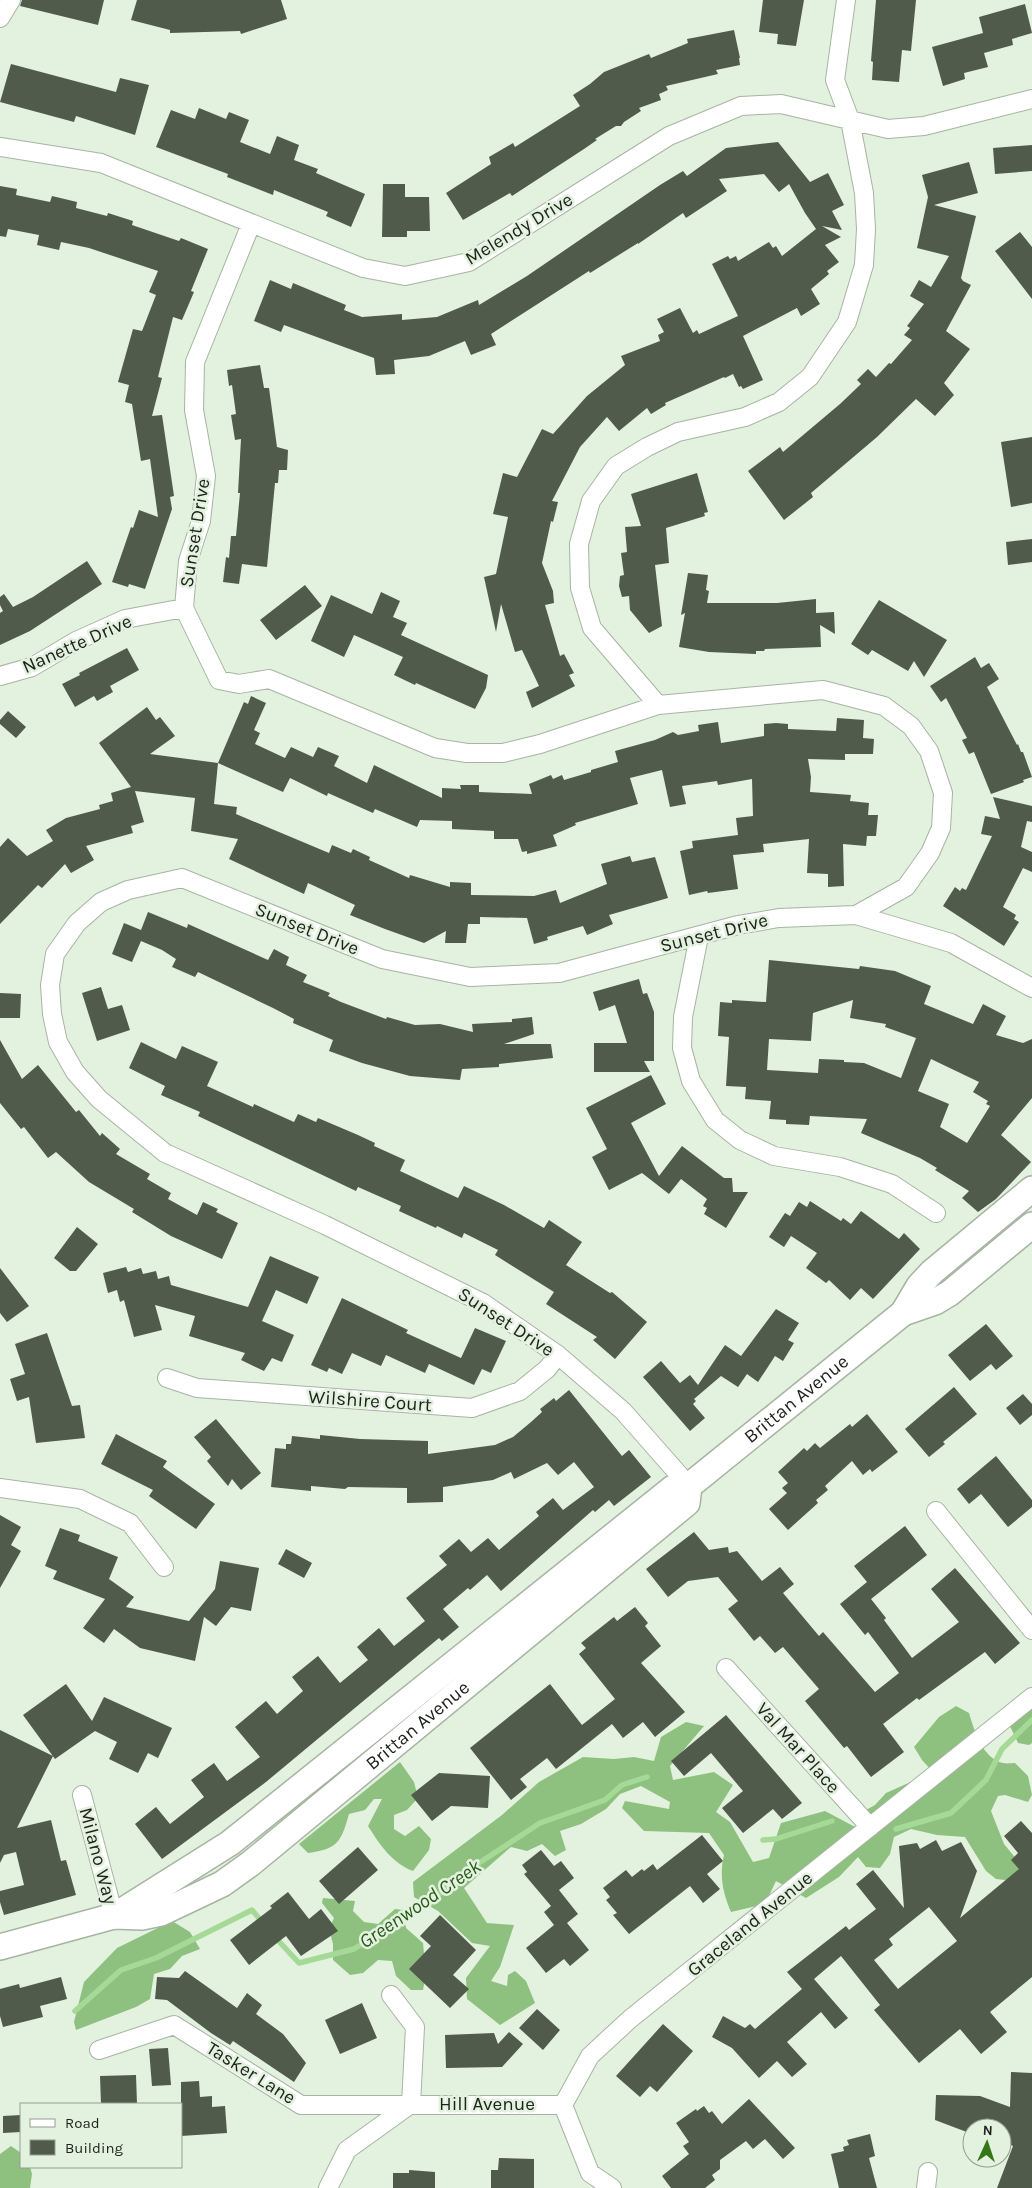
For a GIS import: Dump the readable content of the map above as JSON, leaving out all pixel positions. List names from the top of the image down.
{
  "streets": {
    "main road": ["Brittan Avenue"],
    "street": [
      "Melendy Drive",
      "Sunset Drive",
      "Nanette Drive",
      "Wilshire Court",
      "Val Mar Place",
      "Milano Way",
      "Graceland Avenue",
      "Tasker Lane",
      "Hill Avenue"
    ]
  },
  "crossings": [
    ["Melendy Drive", "Sunset Drive"],
    ["Sunset Drive", "Nanette Drive"],
    ["Sunset Drive", "Brittan Avenue"],
    ["Sunset Drive", "Wilshire Court"],
    ["Brittan Avenue", "Milano Way"],
    ["Val Mar Place", "Graceland Avenue"],
    ["Graceland Avenue", "Hill Avenue"],
    ["Tasker Lane", "Hill Avenue"]
  ],
  "water": ["Greenwood Creek"],
  "legend": ["Road", "Building"],
  "north": "top"
}
